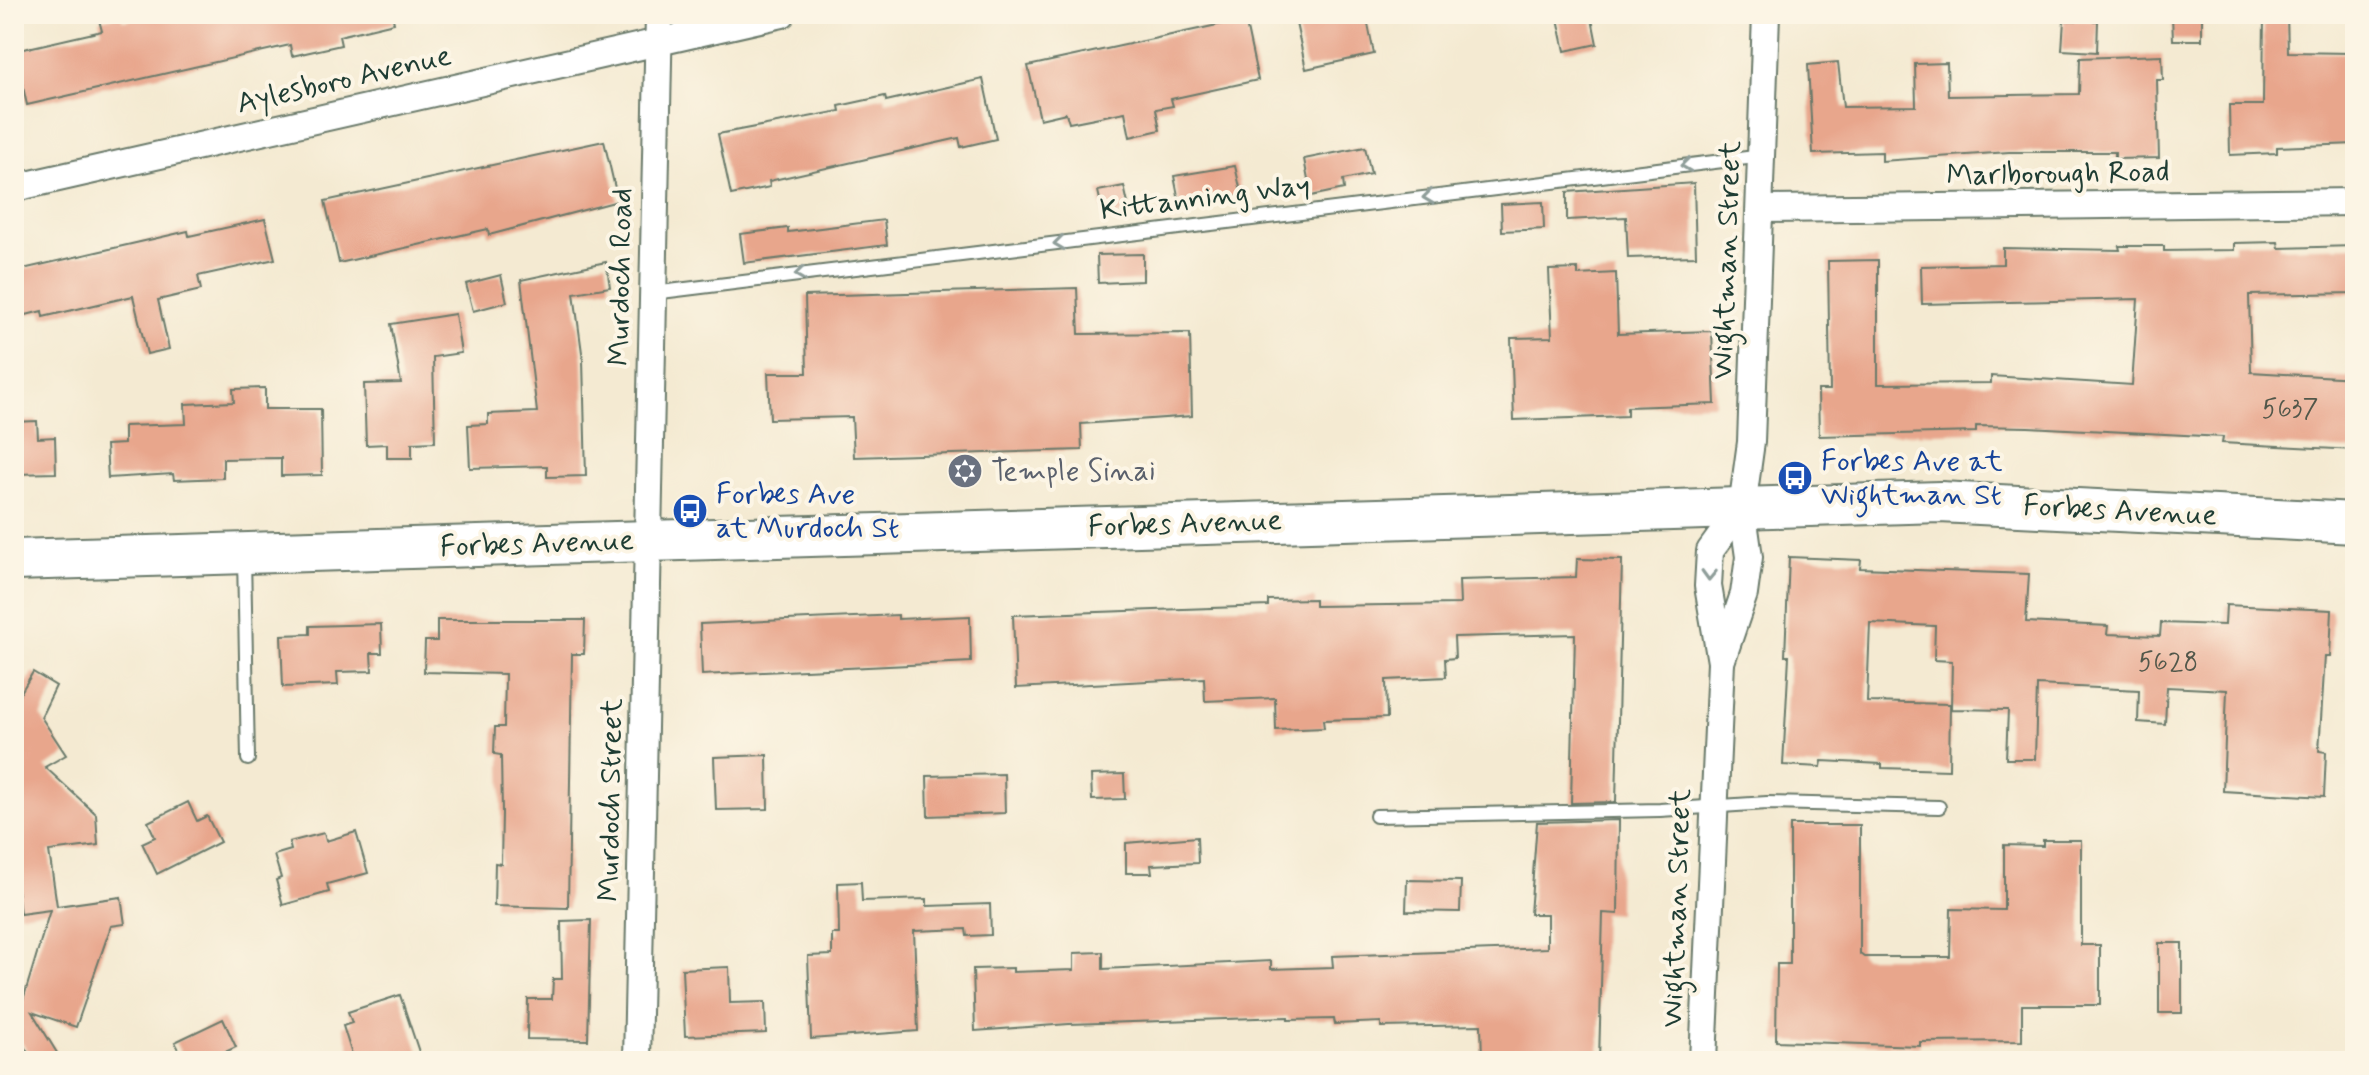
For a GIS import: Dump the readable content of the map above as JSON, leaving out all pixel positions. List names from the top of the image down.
{
  "streets": {
    "main road": ["Forbes Avenue"],
    "street": [
      "Aylesboro Avenue",
      "Marlborough Road",
      "Wightman Street",
      "Murdoch Road",
      "Murdoch Street"
    ],
    "lane": ["Kittanning Way"]
  },
  "crossings": [
    ["Aylesboro Avenue", "Murdoch Road"],
    ["Marlborough Road", "Wightman Street"],
    ["Kittanning Way", "Wightman Street"],
    ["Kittanning Way", "Murdoch Road"],
    ["Wightman Street", "Forbes Avenue"],
    ["Murdoch Road", "Forbes Avenue"],
    ["Murdoch Road", "Murdoch Street"],
    ["Forbes Avenue", "Murdoch Street"]
  ],
  "one_way": ["Kittanning Way"],
  "places": {
    "synagogue": ["Temple Sinai"],
    "bus stop": ["Forbes Ave at Wightman St", "Forbes Ave at Murdoch St"]
  },
  "house_numbers": ["5637", "5628"]
}
